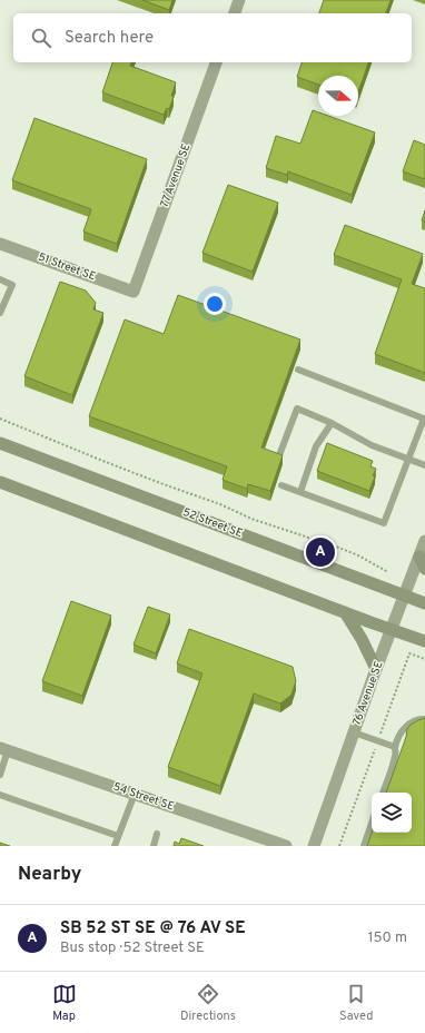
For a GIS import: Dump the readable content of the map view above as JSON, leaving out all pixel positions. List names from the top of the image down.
{
  "streets": {
    "main road": ["52 Street SE"],
    "street": [
      "77 Avenue SE",
      "51 Street SE",
      "76 Avenue SE",
      "54 Street SE"
    ]
  },
  "crossings": [
    ["77 Avenue SE", "51 Street SE"],
    ["52 Street SE", "76 Avenue SE"]
  ],
  "north": "right",
  "page": {
    "search": "Search here",
    "pins": "A",
    "heading": "Nearby",
    "list": [
      {
        "mark": "A",
        "name": "SB 52 ST SE @ 76 AV SE",
        "note": "Bus stop · 52 Street SE",
        "value": "150 m"
      }
    ],
    "nav": ["Map", "Directions", "Saved"]
  }
}
